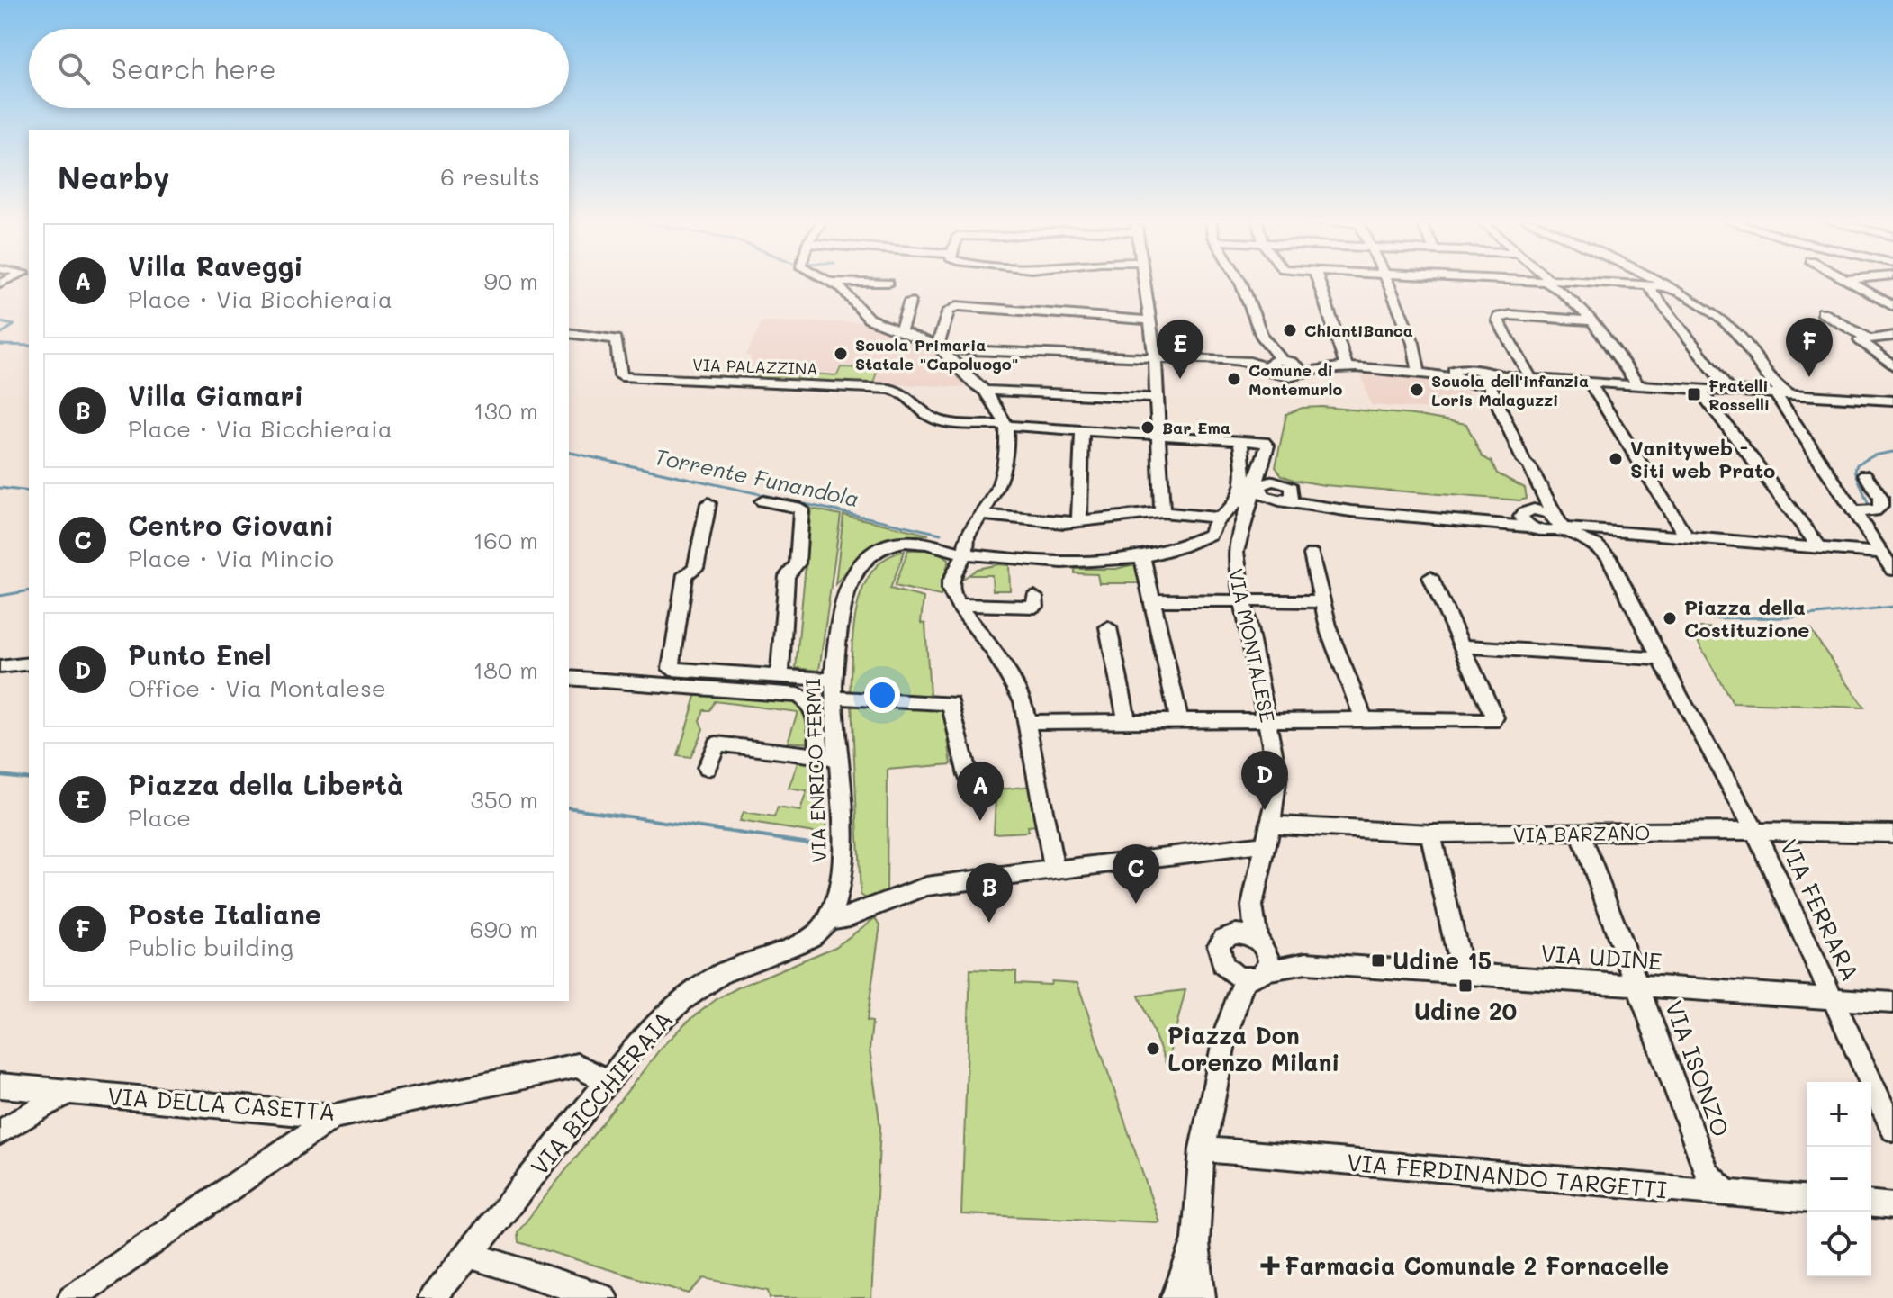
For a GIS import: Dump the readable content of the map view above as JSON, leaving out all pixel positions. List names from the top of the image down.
{
  "streets": {
    "street": [
      "VIA PALAZZINA",
      "VIA MONTALESE",
      "VIA ENRICO FERMI",
      "VIA BARZANO",
      "VIA FERRARA",
      "VIA UDINE",
      "VIA ISONZO",
      "VIA BICCHIERAIA",
      "VIA DELLA CASETTA",
      "VIA FERDINANDO TARGETTI"
    ]
  },
  "crossings": [
    ["VIA MONTALESE", "VIA BARZANO"],
    ["VIA MONTALESE", "VIA UDINE"],
    ["VIA ENRICO FERMI", "VIA BICCHIERAIA"],
    ["VIA BARZANO", "VIA FERRARA"],
    ["VIA BARZANO", "VIA ISONZO"],
    ["VIA BARZANO", "VIA BICCHIERAIA"],
    ["VIA FERRARA", "VIA UDINE"],
    ["VIA UDINE", "VIA ISONZO"],
    ["VIA ISONZO", "VIA FERDINANDO TARGETTI"],
    ["VIA BICCHIERAIA", "VIA DELLA CASETTA"]
  ],
  "water": ["Torrente Funandola"],
  "places": {
    "other": [
      "ChiantiBanca",
      "Scuola Primaria Statale \"Capoluogo\"",
      "Comune di Montemurlo",
      "Scuola dell'infanzia Loris Malaguzzi",
      "Bar Ema",
      "Vanityweb - Siti web Prato",
      "Piazza della Costituzione",
      "Piazza Don Lorenzo Milani"
    ],
    "transit": ["Fratelli Rosselli", "Udine 15", "Udine 20"],
    "health": ["Farmacia Comunale 2 Fornacelle"]
  },
  "page": {
    "search": "Search here",
    "heading": ["Nearby", "6 results"],
    "list": [
      {
        "mark": "A",
        "name": "Villa Raveggi",
        "note": "Place · Via Bicchieraia",
        "value": "90 m"
      },
      {
        "mark": "B",
        "name": "Villa Giamari",
        "note": "Place · Via Bicchieraia",
        "value": "130 m"
      },
      {
        "mark": "C",
        "name": "Centro Giovani",
        "note": "Place · Via Mincio",
        "value": "160 m"
      },
      {
        "mark": "D",
        "name": "Punto Enel",
        "note": "Office · Via Montalese",
        "value": "180 m"
      },
      {
        "mark": "E",
        "name": "Piazza della Libertà",
        "note": "Place",
        "value": "350 m"
      },
      {
        "mark": "F",
        "name": "Poste Italiane",
        "note": "Public building",
        "value": "690 m"
      }
    ],
    "pins": [
      "F",
      "E",
      "D",
      "A",
      "C",
      "B"
    ],
    "map_buttons": ["+", "−"]
  }
}
